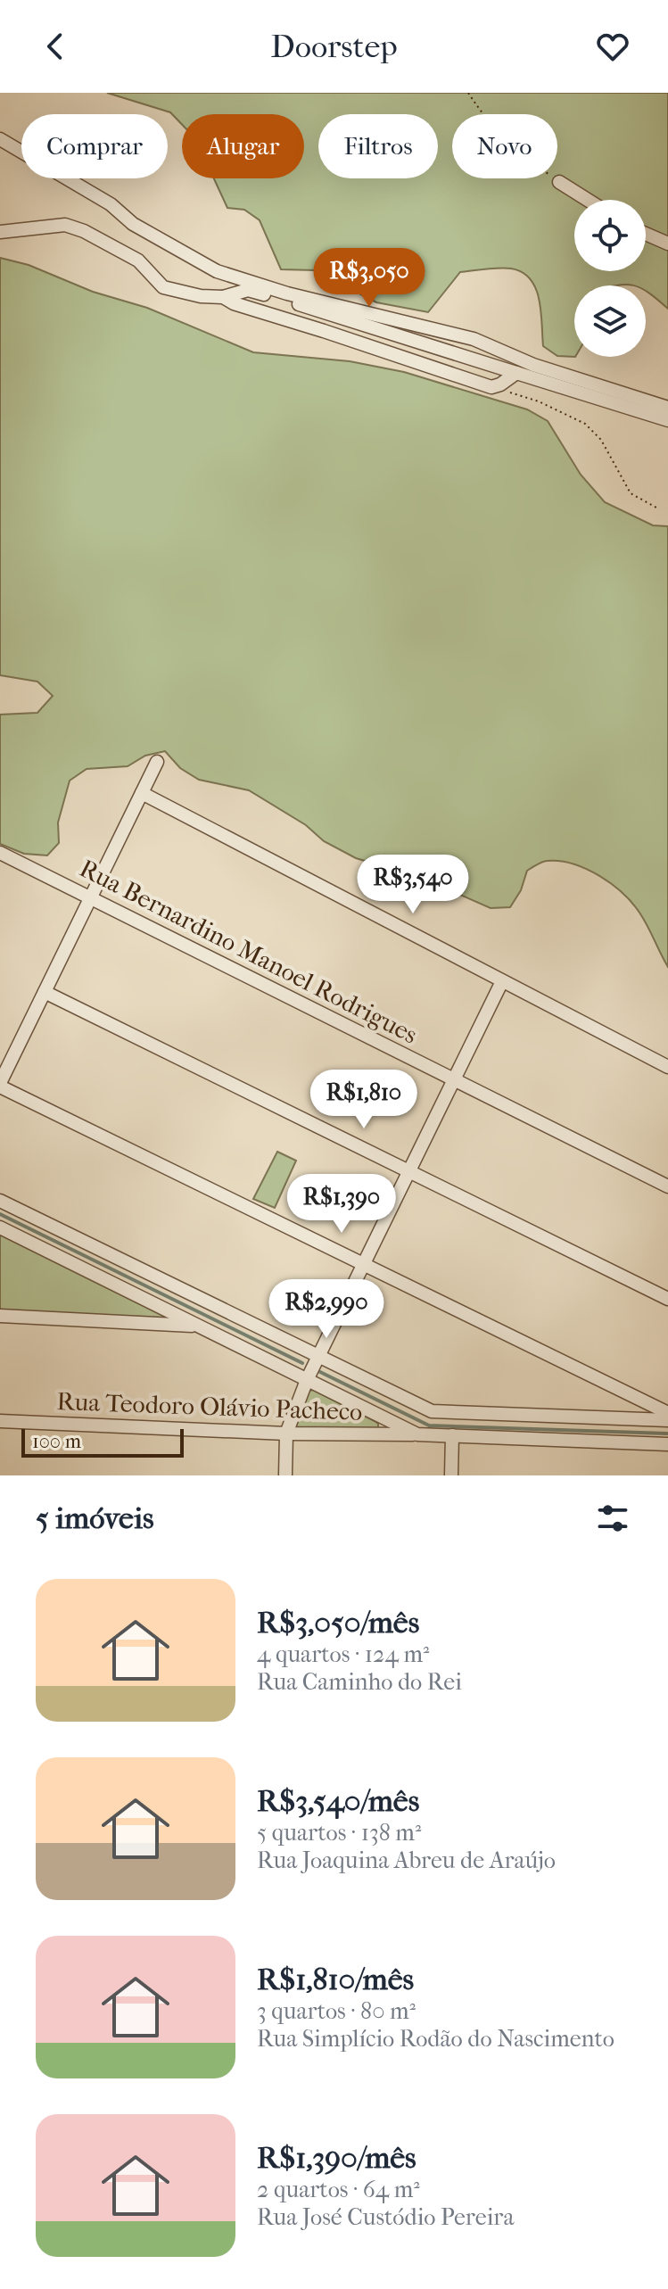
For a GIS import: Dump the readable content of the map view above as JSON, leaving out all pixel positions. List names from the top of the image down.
{
  "streets": {
    "street": ["Rua Bernardino Manoel Rodrigues", "Rua Teodoro Olávio Pacheco"]
  },
  "scale_bar": "100 m",
  "page": {
    "header": "Doorstep",
    "chip": [
      "Comprar",
      "Alugar",
      "Filtros",
      "Novo"
    ],
    "price": [
      "R$3,050",
      "R$3,540",
      "R$1,810",
      "R$1,390",
      "R$2,990"
    ],
    "scale": "100 m",
    "heading": "5 imóveis",
    "list": [
      {
        "name": "R$3,050/mês",
        "note": "4 quartos · 124 m² · Rua Caminho do Rei"
      },
      {
        "name": "R$3,540/mês",
        "note": "5 quartos · 138 m² · Rua Joaquina Abreu de Araújo"
      },
      {
        "name": "R$1,810/mês",
        "note": "3 quartos · 80 m² · Rua Simplício Rodão do Nascimento"
      },
      {
        "name": "R$1,390/mês",
        "note": "2 quartos · 64 m² · Rua José Custódio Pereira"
      }
    ]
  }
}
